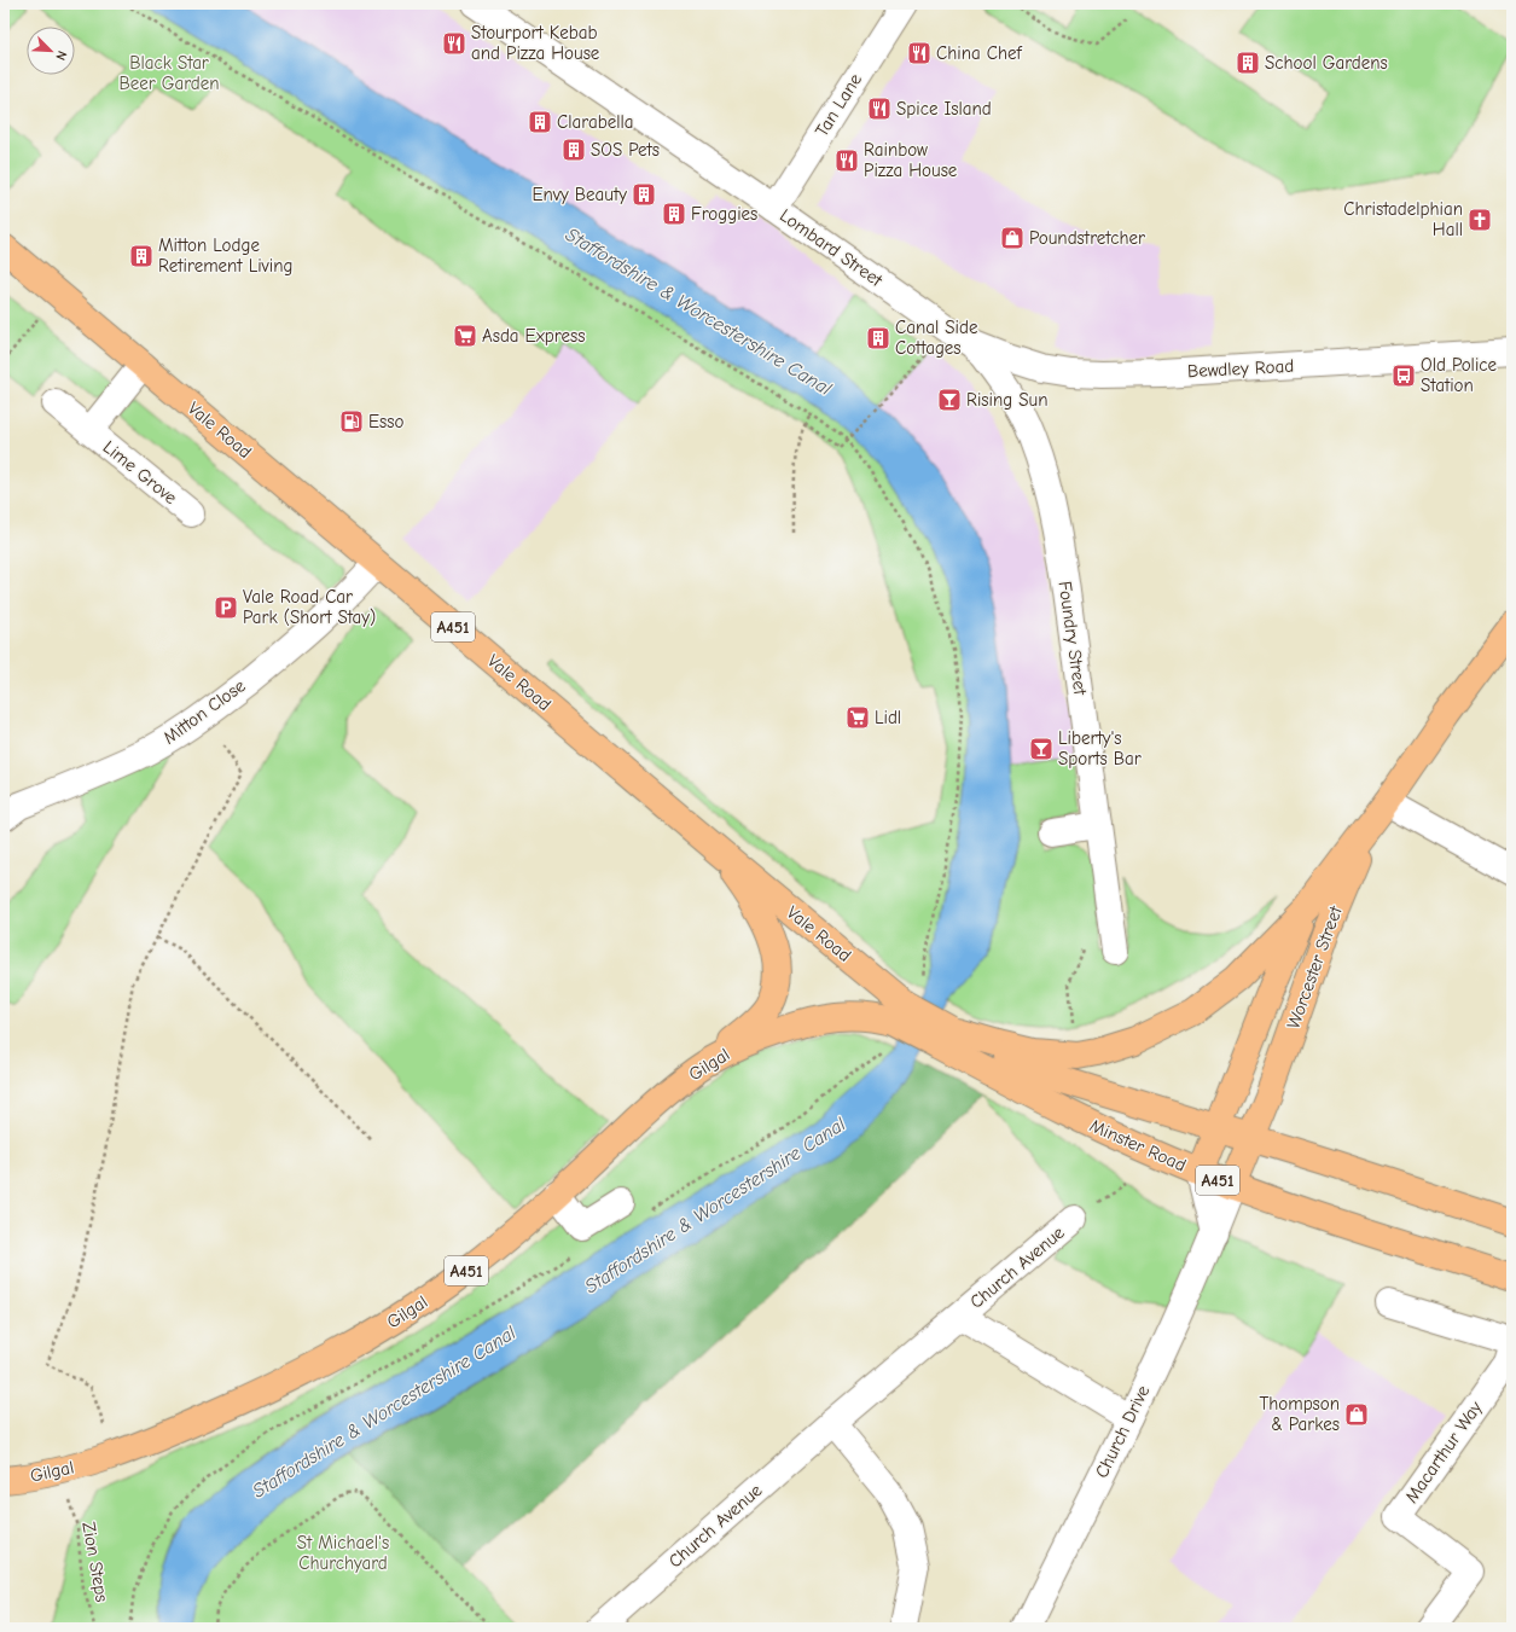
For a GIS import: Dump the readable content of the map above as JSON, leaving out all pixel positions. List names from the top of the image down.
{
  "streets": {
    "main road": [
      "Vale Road",
      "A451",
      "Worcester Street",
      "Gilgal",
      "Minster Road"
    ],
    "street": [
      "Tan Lane",
      "Lombard Street",
      "Bewdley Road",
      "Lime Grove",
      "Foundry Street",
      "Mitton Close",
      "Church Avenue",
      "Church Drive",
      "Macarthur Way"
    ],
    "path": ["Zion Steps"]
  },
  "crossings": [
    ["Tan Lane", "Lombard Street"],
    ["Lombard Street", "Bewdley Road"],
    ["Lombard Street", "Foundry Street"],
    ["Bewdley Road", "Foundry Street"],
    ["Vale Road", "Lime Grove"],
    ["Vale Road", "A451"],
    ["Vale Road", "Mitton Close"],
    ["Vale Road", "Gilgal"],
    ["A451", "Worcester Street"],
    ["A451", "Gilgal"],
    ["A451", "Minster Road"],
    ["Worcester Street", "Minster Road"],
    ["Worcester Street", "Church Drive"],
    ["Gilgal", "Zion Steps"],
    ["Minster Road", "Church Drive"],
    ["Church Avenue", "Church Drive"]
  ],
  "water": ["Staffordshire & Worcestershire Canal"],
  "parks": ["Black Star Beer Garden", "St Michael's Churchyard"],
  "places": {
    "restaurant": [
      "Stourport Kebab and Pizza House",
      "China Chef",
      "Spice Island",
      "Rainbow Pizza House"
    ],
    "building": [
      "School Gardens",
      "Clarabella",
      "SOS Pets",
      "Envy Beauty",
      "Froggies",
      "Mitton Lodge Retirement Living",
      "Canal Side Cottages"
    ],
    "church": ["Christadelphian Hall"],
    "shop": ["Poundstretcher", "Thompson & Parkes"],
    "supermarket": ["Asda Express", "Lidl"],
    "bus stop": ["Old Police Station"],
    "bar": ["Rising Sun", "Liberty's Sports Bar"],
    "fuel station": ["Esso"],
    "parking": ["Vale Road Car Park (Short Stay)"]
  },
  "north": "bottom right"
}
